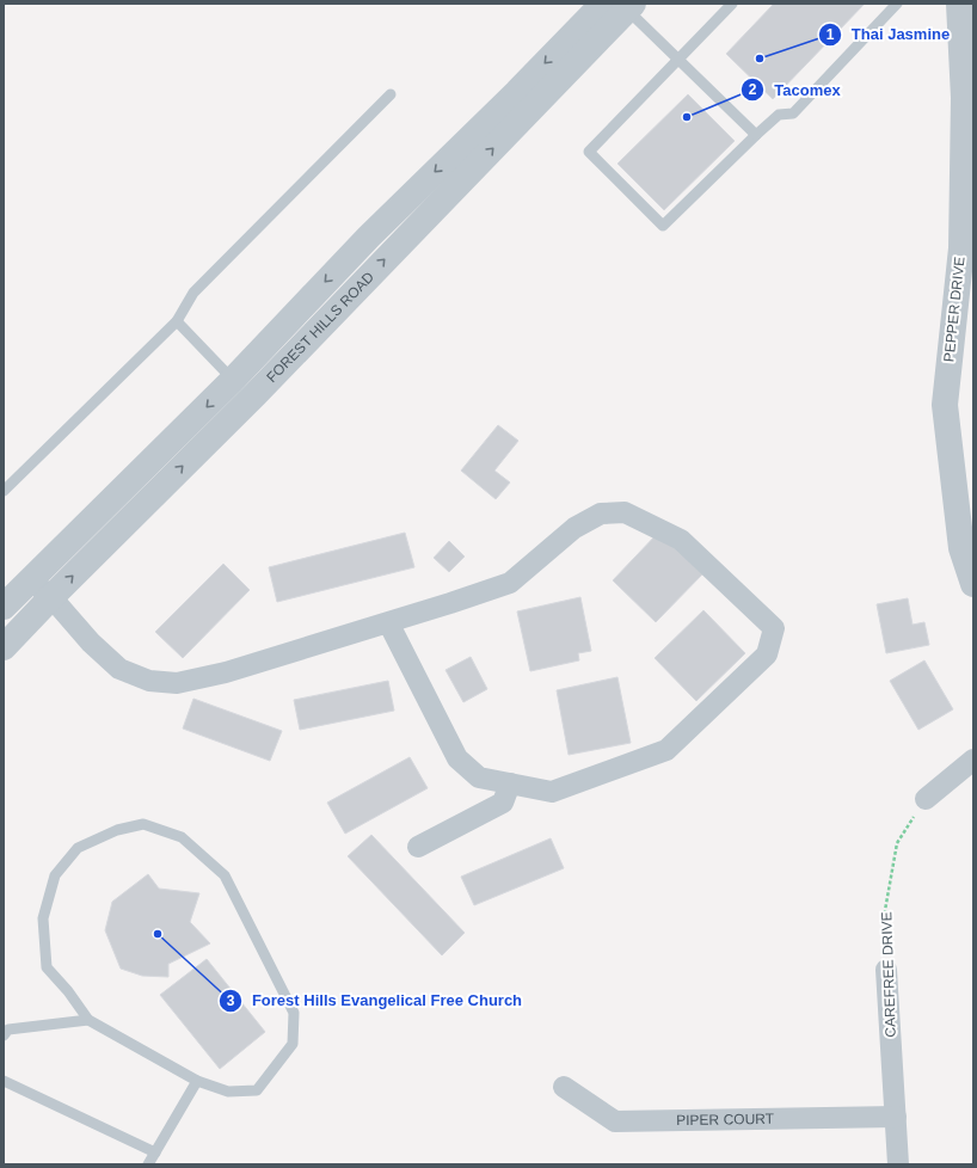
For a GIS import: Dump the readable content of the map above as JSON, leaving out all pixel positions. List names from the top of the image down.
{
  "streets": {
    "street": [
      "PEPPER DRIVE",
      "FOREST HILLS ROAD",
      "CAREFREE DRIVE",
      "PIPER COURT"
    ]
  },
  "crossings": [
    ["CAREFREE DRIVE", "PIPER COURT"]
  ],
  "places": ["Thai Jasmine", "Tacomex", "Forest Hills Evangelical Free Church"]
}
